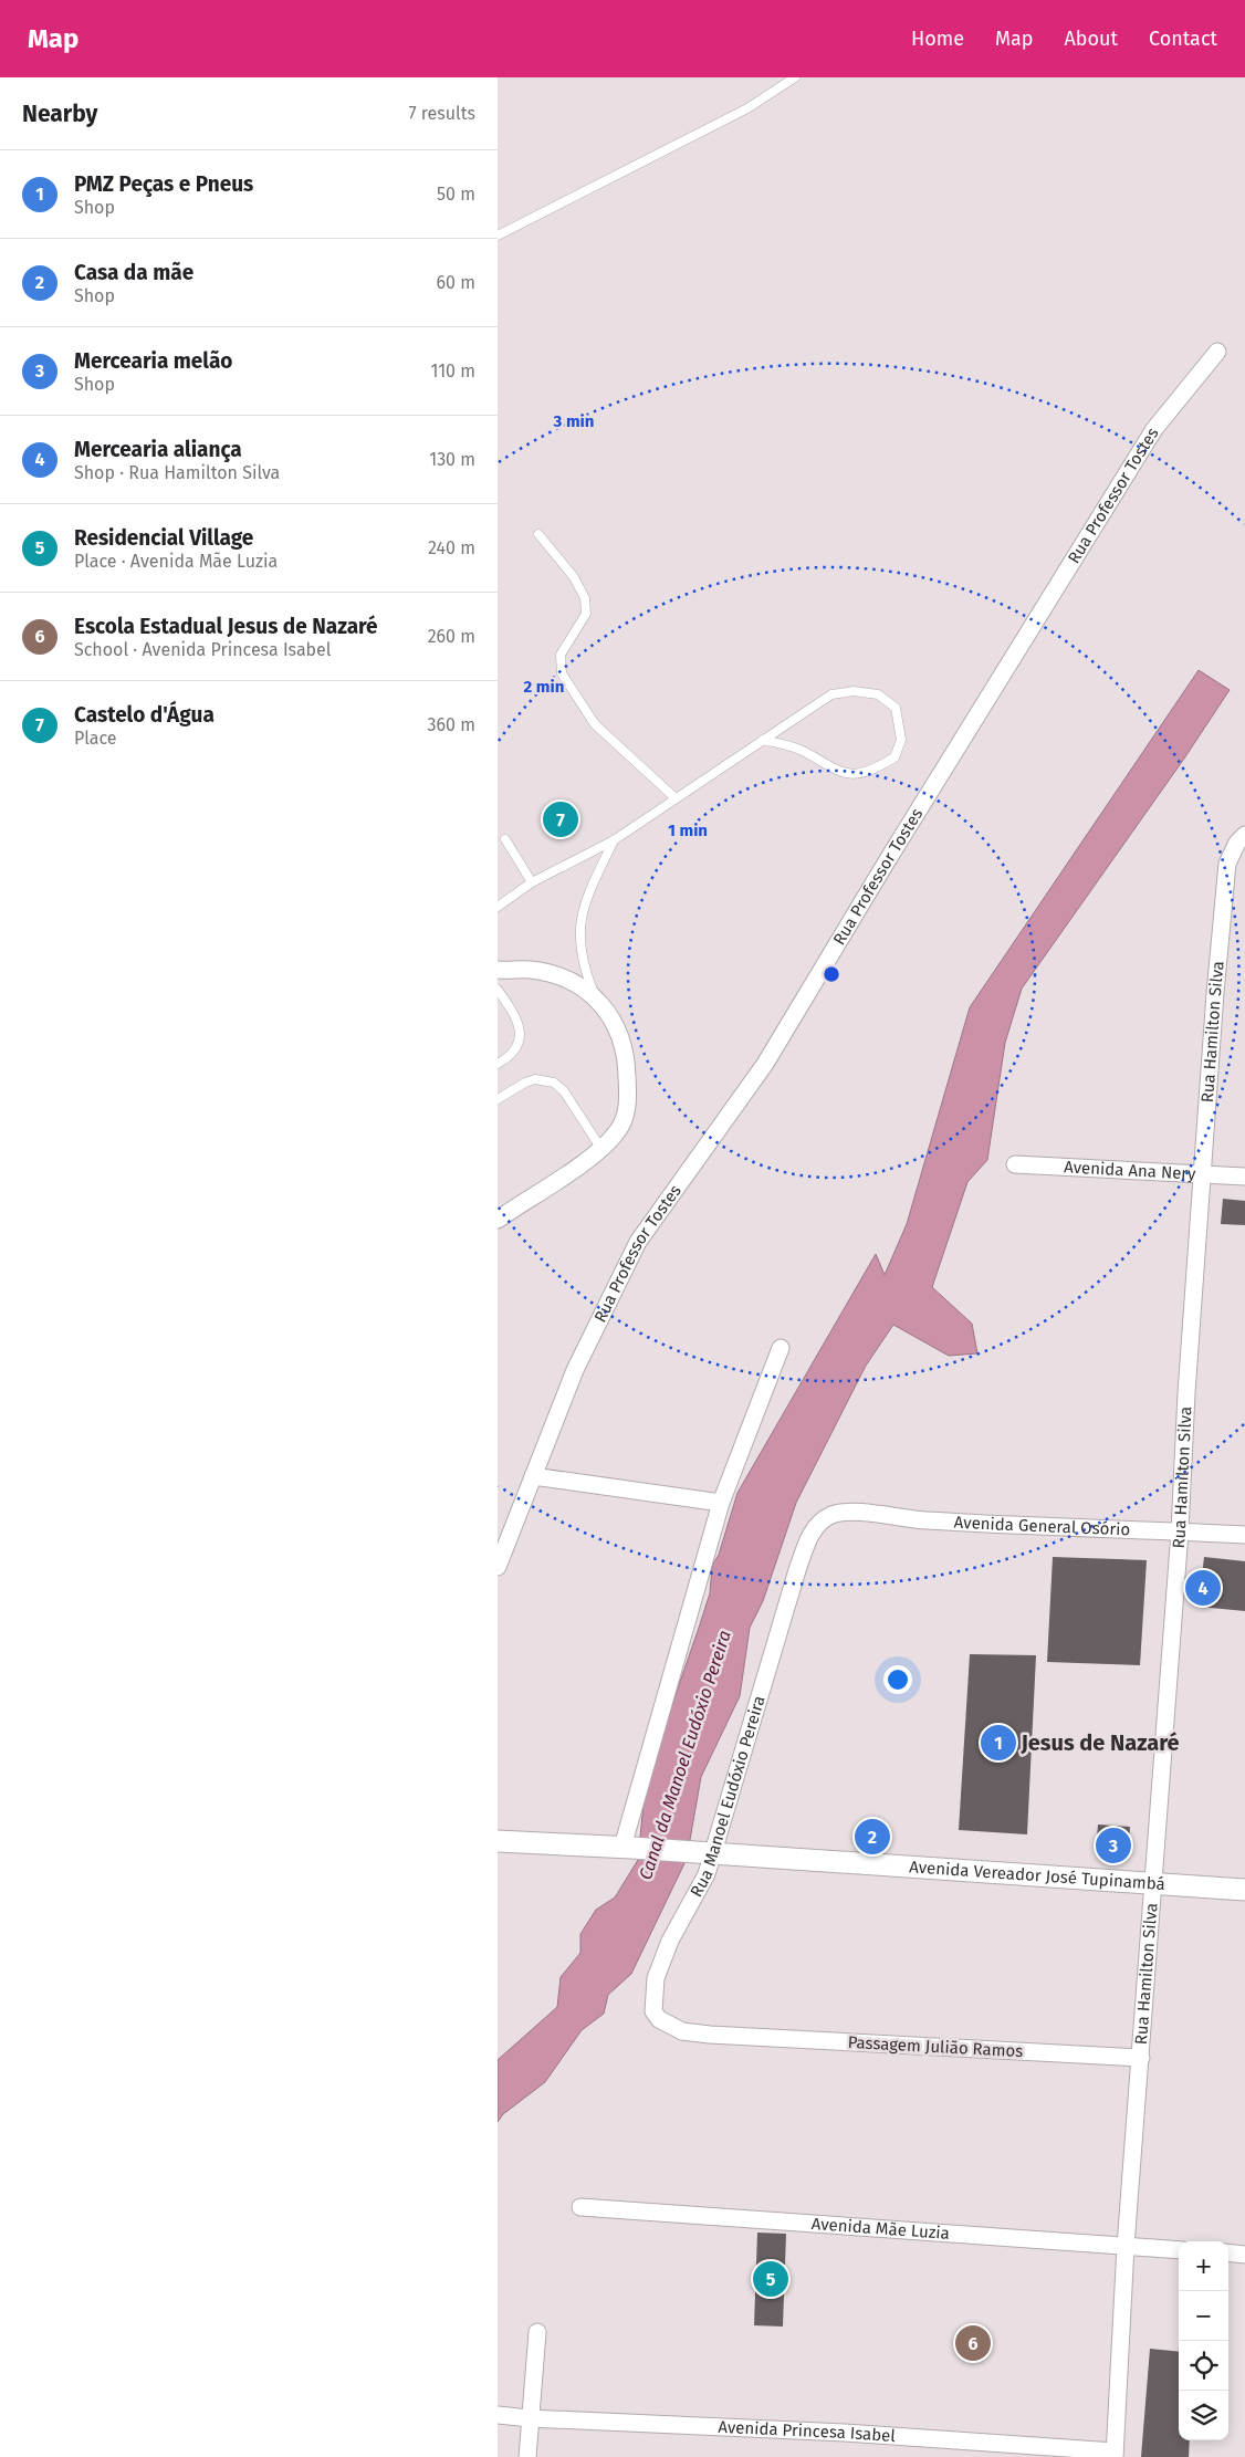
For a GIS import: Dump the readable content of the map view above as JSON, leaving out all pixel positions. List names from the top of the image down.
{
  "streets": {
    "street": [
      "Rua Professor Tostes",
      "Rua Hamilton Silva",
      "Avenida Ana Nery",
      "Avenida General Osório",
      "Rua Manoel Eudóxio Pereira",
      "Avenida Vereador José Tupinambá",
      "Passagem Julião Ramos",
      "Avenida Mãe Luzia",
      "Avenida Princesa Isabel"
    ]
  },
  "crossings": [
    ["Rua Hamilton Silva", "Avenida Ana Nery"],
    ["Rua Hamilton Silva", "Avenida General Osório"],
    ["Rua Hamilton Silva", "Avenida Vereador José Tupinambá"],
    ["Rua Hamilton Silva", "Passagem Julião Ramos"],
    ["Rua Hamilton Silva", "Avenida Mãe Luzia"],
    ["Rua Hamilton Silva", "Avenida Princesa Isabel"],
    ["Avenida General Osório", "Rua Manoel Eudóxio Pereira"],
    ["Rua Manoel Eudóxio Pereira", "Avenida Vereador José Tupinambá"],
    ["Rua Manoel Eudóxio Pereira", "Passagem Julião Ramos"]
  ],
  "districts": ["Jesus de Nazaré"],
  "water": ["Canal da Manoel Eudóxio Pereira"],
  "page": {
    "header": "Map",
    "nav": [
      "Home",
      "Map",
      "About",
      "Contact"
    ],
    "heading": ["Nearby", "7 results"],
    "list": [
      {
        "mark": "1",
        "name": "PMZ Peças e Pneus",
        "note": "Shop",
        "value": "50 m"
      },
      {
        "mark": "2",
        "name": "Casa da mãe",
        "note": "Shop",
        "value": "60 m"
      },
      {
        "mark": "3",
        "name": "Mercearia melão",
        "note": "Shop",
        "value": "110 m"
      },
      {
        "mark": "4",
        "name": "Mercearia aliança",
        "note": "Shop · Rua Hamilton Silva",
        "value": "130 m"
      },
      {
        "mark": "5",
        "name": "Residencial Village",
        "note": "Place · Avenida Mãe Luzia",
        "value": "240 m"
      },
      {
        "mark": "6",
        "name": "Escola Estadual Jesus de Nazaré",
        "note": "School · Avenida Princesa Isabel",
        "value": "260 m"
      },
      {
        "mark": "7",
        "name": "Castelo d'Água",
        "note": "Place",
        "value": "360 m"
      }
    ],
    "pins": [
      "7",
      "4",
      "1",
      "2",
      "3",
      "5",
      "6"
    ],
    "map_buttons": ["+", "−"]
  },
  "rings": ["3 min", "2 min", "1 min"]
}
